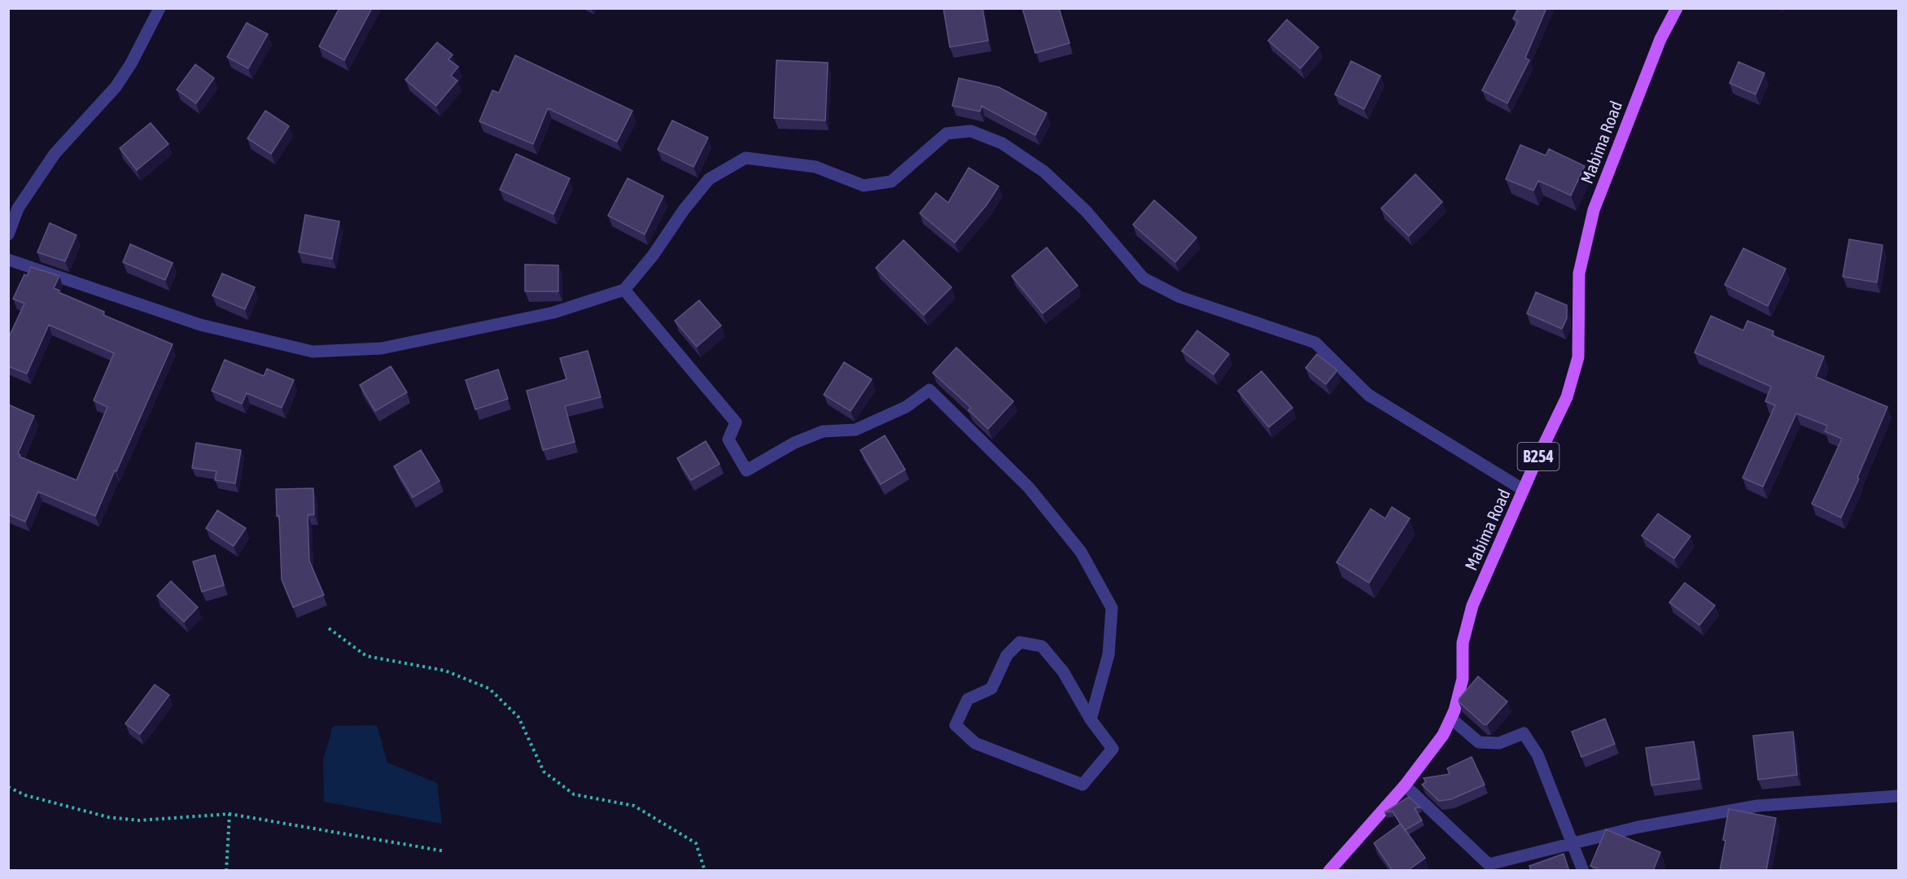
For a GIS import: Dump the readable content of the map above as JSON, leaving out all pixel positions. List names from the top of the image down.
{
  "streets": {
    "main road": ["Mabima Road", "B254"]
  }
}
